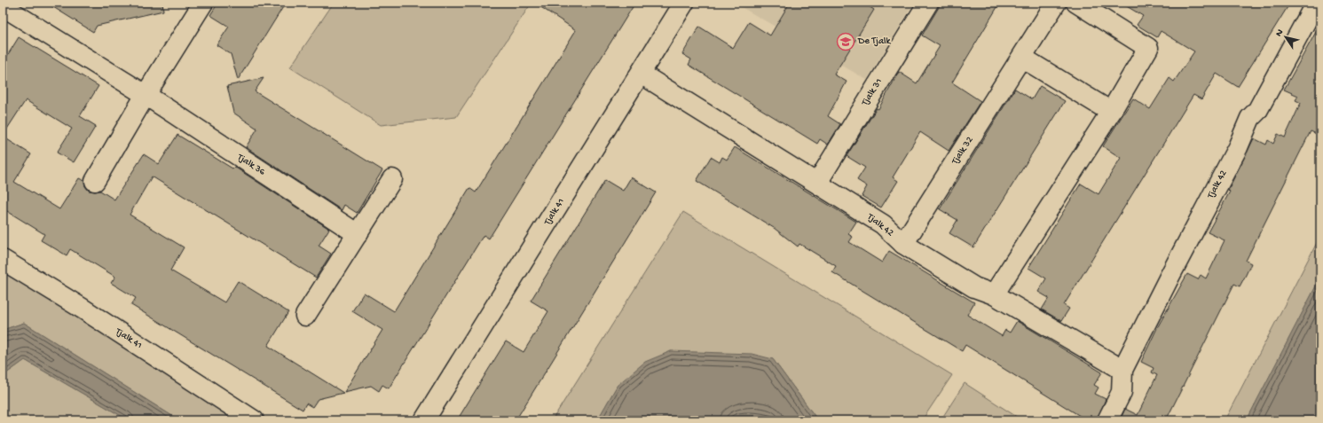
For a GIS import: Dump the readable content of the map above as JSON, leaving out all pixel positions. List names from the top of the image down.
{
  "streets": {
    "street": [
      "Tjalk 31",
      "Tjalk 32",
      "Tjalk 36",
      "Tjalk 42",
      "Tjalk 41"
    ]
  },
  "crossings": [
    ["Tjalk 31", "Tjalk 42"],
    ["Tjalk 32", "Tjalk 42"],
    ["Tjalk 42", "Tjalk 41"]
  ],
  "places": {
    "school or university": ["De Tjalk"]
  },
  "north": "top left"
}
